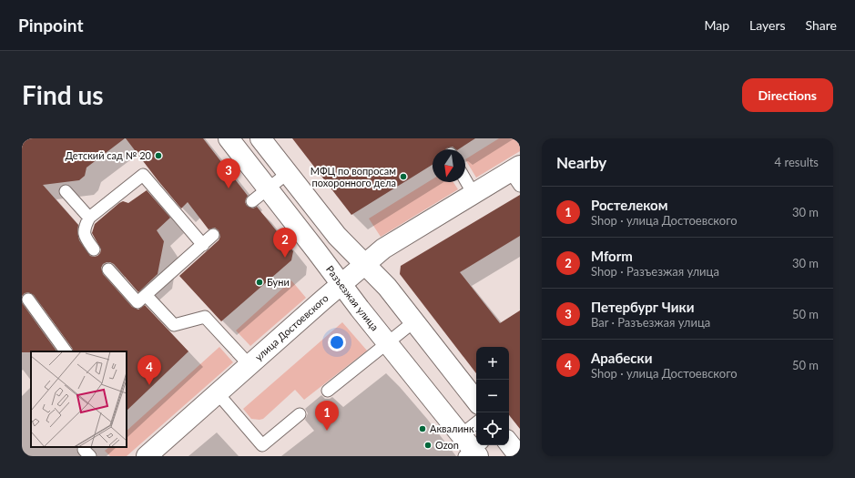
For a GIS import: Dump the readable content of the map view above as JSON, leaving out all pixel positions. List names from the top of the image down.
{
  "streets": {
    "street": ["Разъезжая улица", "улица Достоевского"]
  },
  "crossings": [
    ["Разъезжая улица", "улица Достоевского"]
  ],
  "places": [
    "Детский сад № 20",
    "МФЦ по вопросам похоронного дела",
    "Буни",
    "Аквалинк",
    "Ozon"
  ],
  "north": "bottom",
  "page": {
    "header": "Pinpoint",
    "nav": ["Map", "Layers", "Share"],
    "buttons": "Directions",
    "title": "Find us",
    "heading": ["Nearby", "4 results"],
    "pins": [
      "3",
      "2",
      "4",
      "1"
    ],
    "list": [
      {
        "mark": "1",
        "name": "Ростелеком",
        "note": "Shop · улица Достоевского",
        "value": "30 m"
      },
      {
        "mark": "2",
        "name": "Mform",
        "note": "Shop · Разъезжая улица",
        "value": "30 m"
      },
      {
        "mark": "3",
        "name": "Петербург Чики",
        "note": "Bar · Разъезжая улица",
        "value": "50 m"
      },
      {
        "mark": "4",
        "name": "Арабески",
        "note": "Shop · улица Достоевского",
        "value": "50 m"
      }
    ],
    "map_buttons": ["+", "−"]
  }
}
